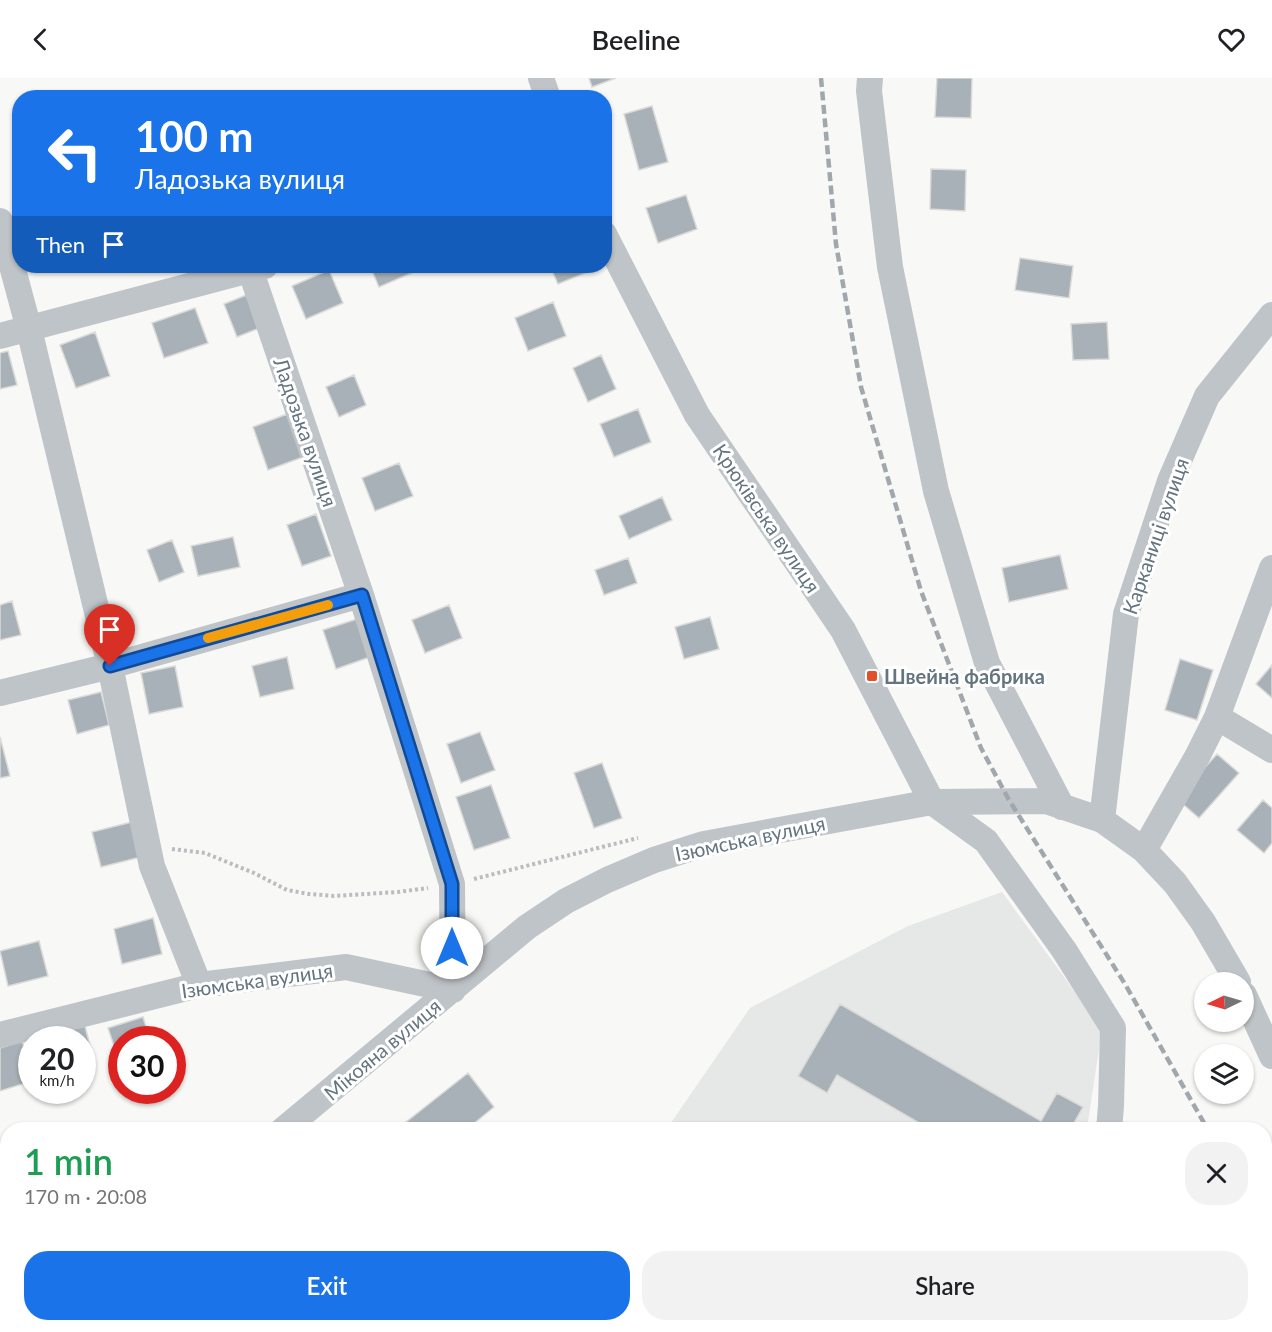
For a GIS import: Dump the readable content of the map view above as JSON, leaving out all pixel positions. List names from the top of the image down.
{
  "streets": {
    "street": [
      "Ладозька вулиця",
      "Крюківська вулиця",
      "Карканиці вулиця",
      "Ізюмська вулиця",
      "Мікояна вулиця"
    ]
  },
  "crossings": [
    ["Ладозька вулиця", "Ізюмська вулиця"],
    ["Ладозька вулиця", "Мікояна вулиця"],
    ["Крюківська вулиця", "Ізюмська вулиця"],
    ["Карканиці вулиця", "Ізюмська вулиця"],
    ["Ізюмська вулиця", "Мікояна вулиця"]
  ],
  "places": {
    "transit": ["Швейна фабрика"]
  },
  "north": "left",
  "page": {
    "header": "Beeline",
    "turn": ["100 m", "Ладозька вулиця"],
    "then": "Then",
    "speed": "20 km/h",
    "limit": "30",
    "heading": ["1 min", "170 m · 20:08"],
    "buttons": ["Exit", "Share"]
  }
}
